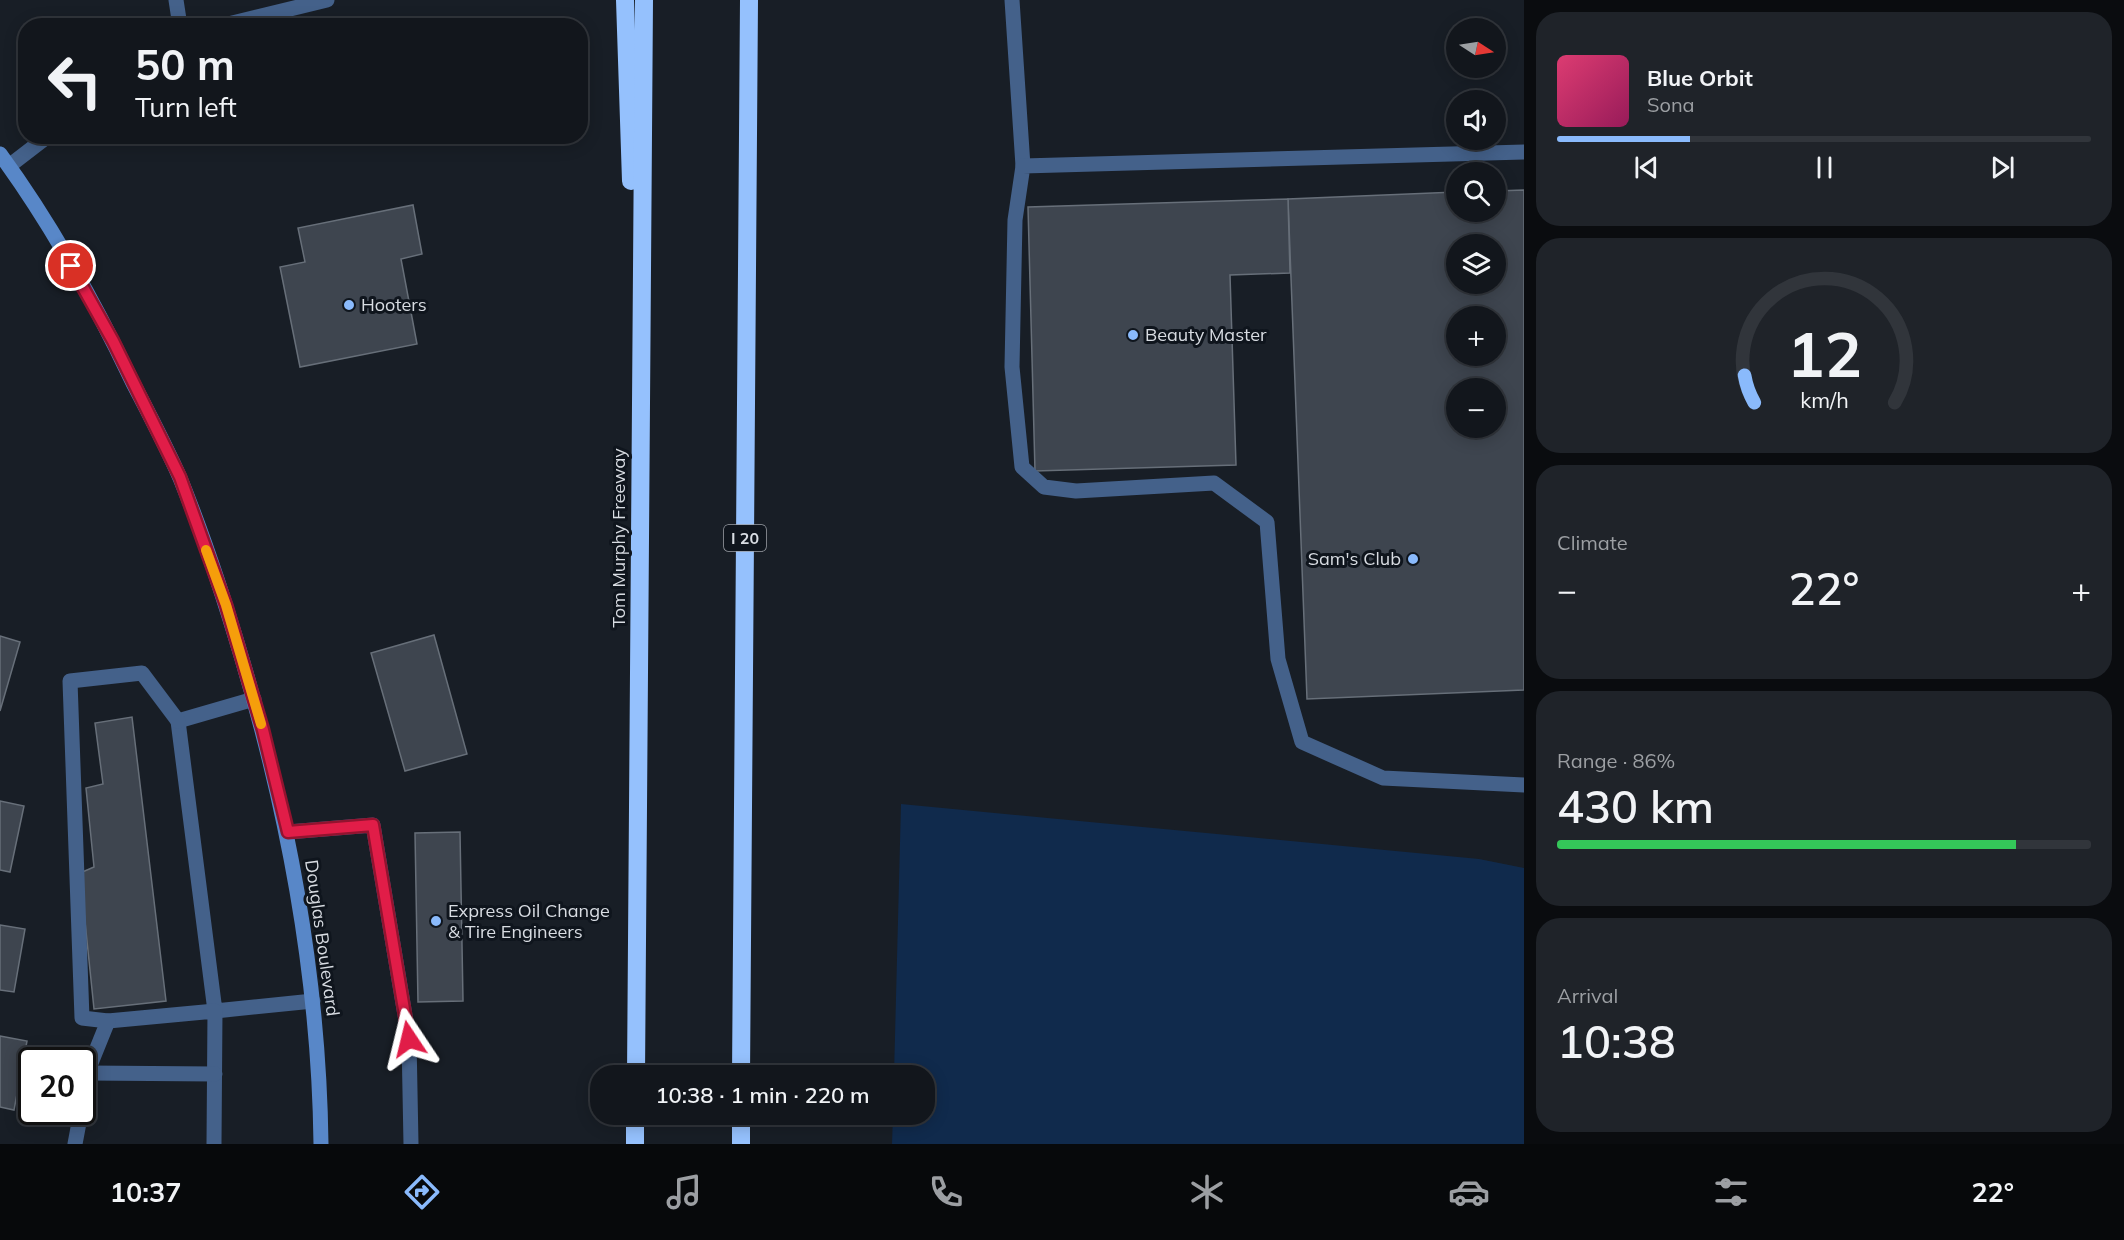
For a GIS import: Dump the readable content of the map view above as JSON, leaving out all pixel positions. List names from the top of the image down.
{
  "streets": {
    "highway": ["Tom Murphy Freeway", "I 20"],
    "main road": ["Douglas Boulevard"]
  },
  "places": [
    "Hooters",
    "Beauty Master",
    "Sam's Club",
    "Express Oil Change & Tire Engineers"
  ],
  "north": "right",
  "page": {
    "map_buttons": ["+", "−"],
    "turn": ["50 m", "Turn left"],
    "song": ["Blue Orbit", "Sona"],
    "tile": [
      "Climate",
      ["Range · 86%", "430 km"],
      ["Arrival", "10:38"]
    ],
    "heat": ["−", "22°", "+"],
    "limit": "20",
    "trip": "10:38 · 1 min · 220 m",
    "tabs": ["10:37", "22°"],
    "gauge": ["12", "km/h"]
  }
}
